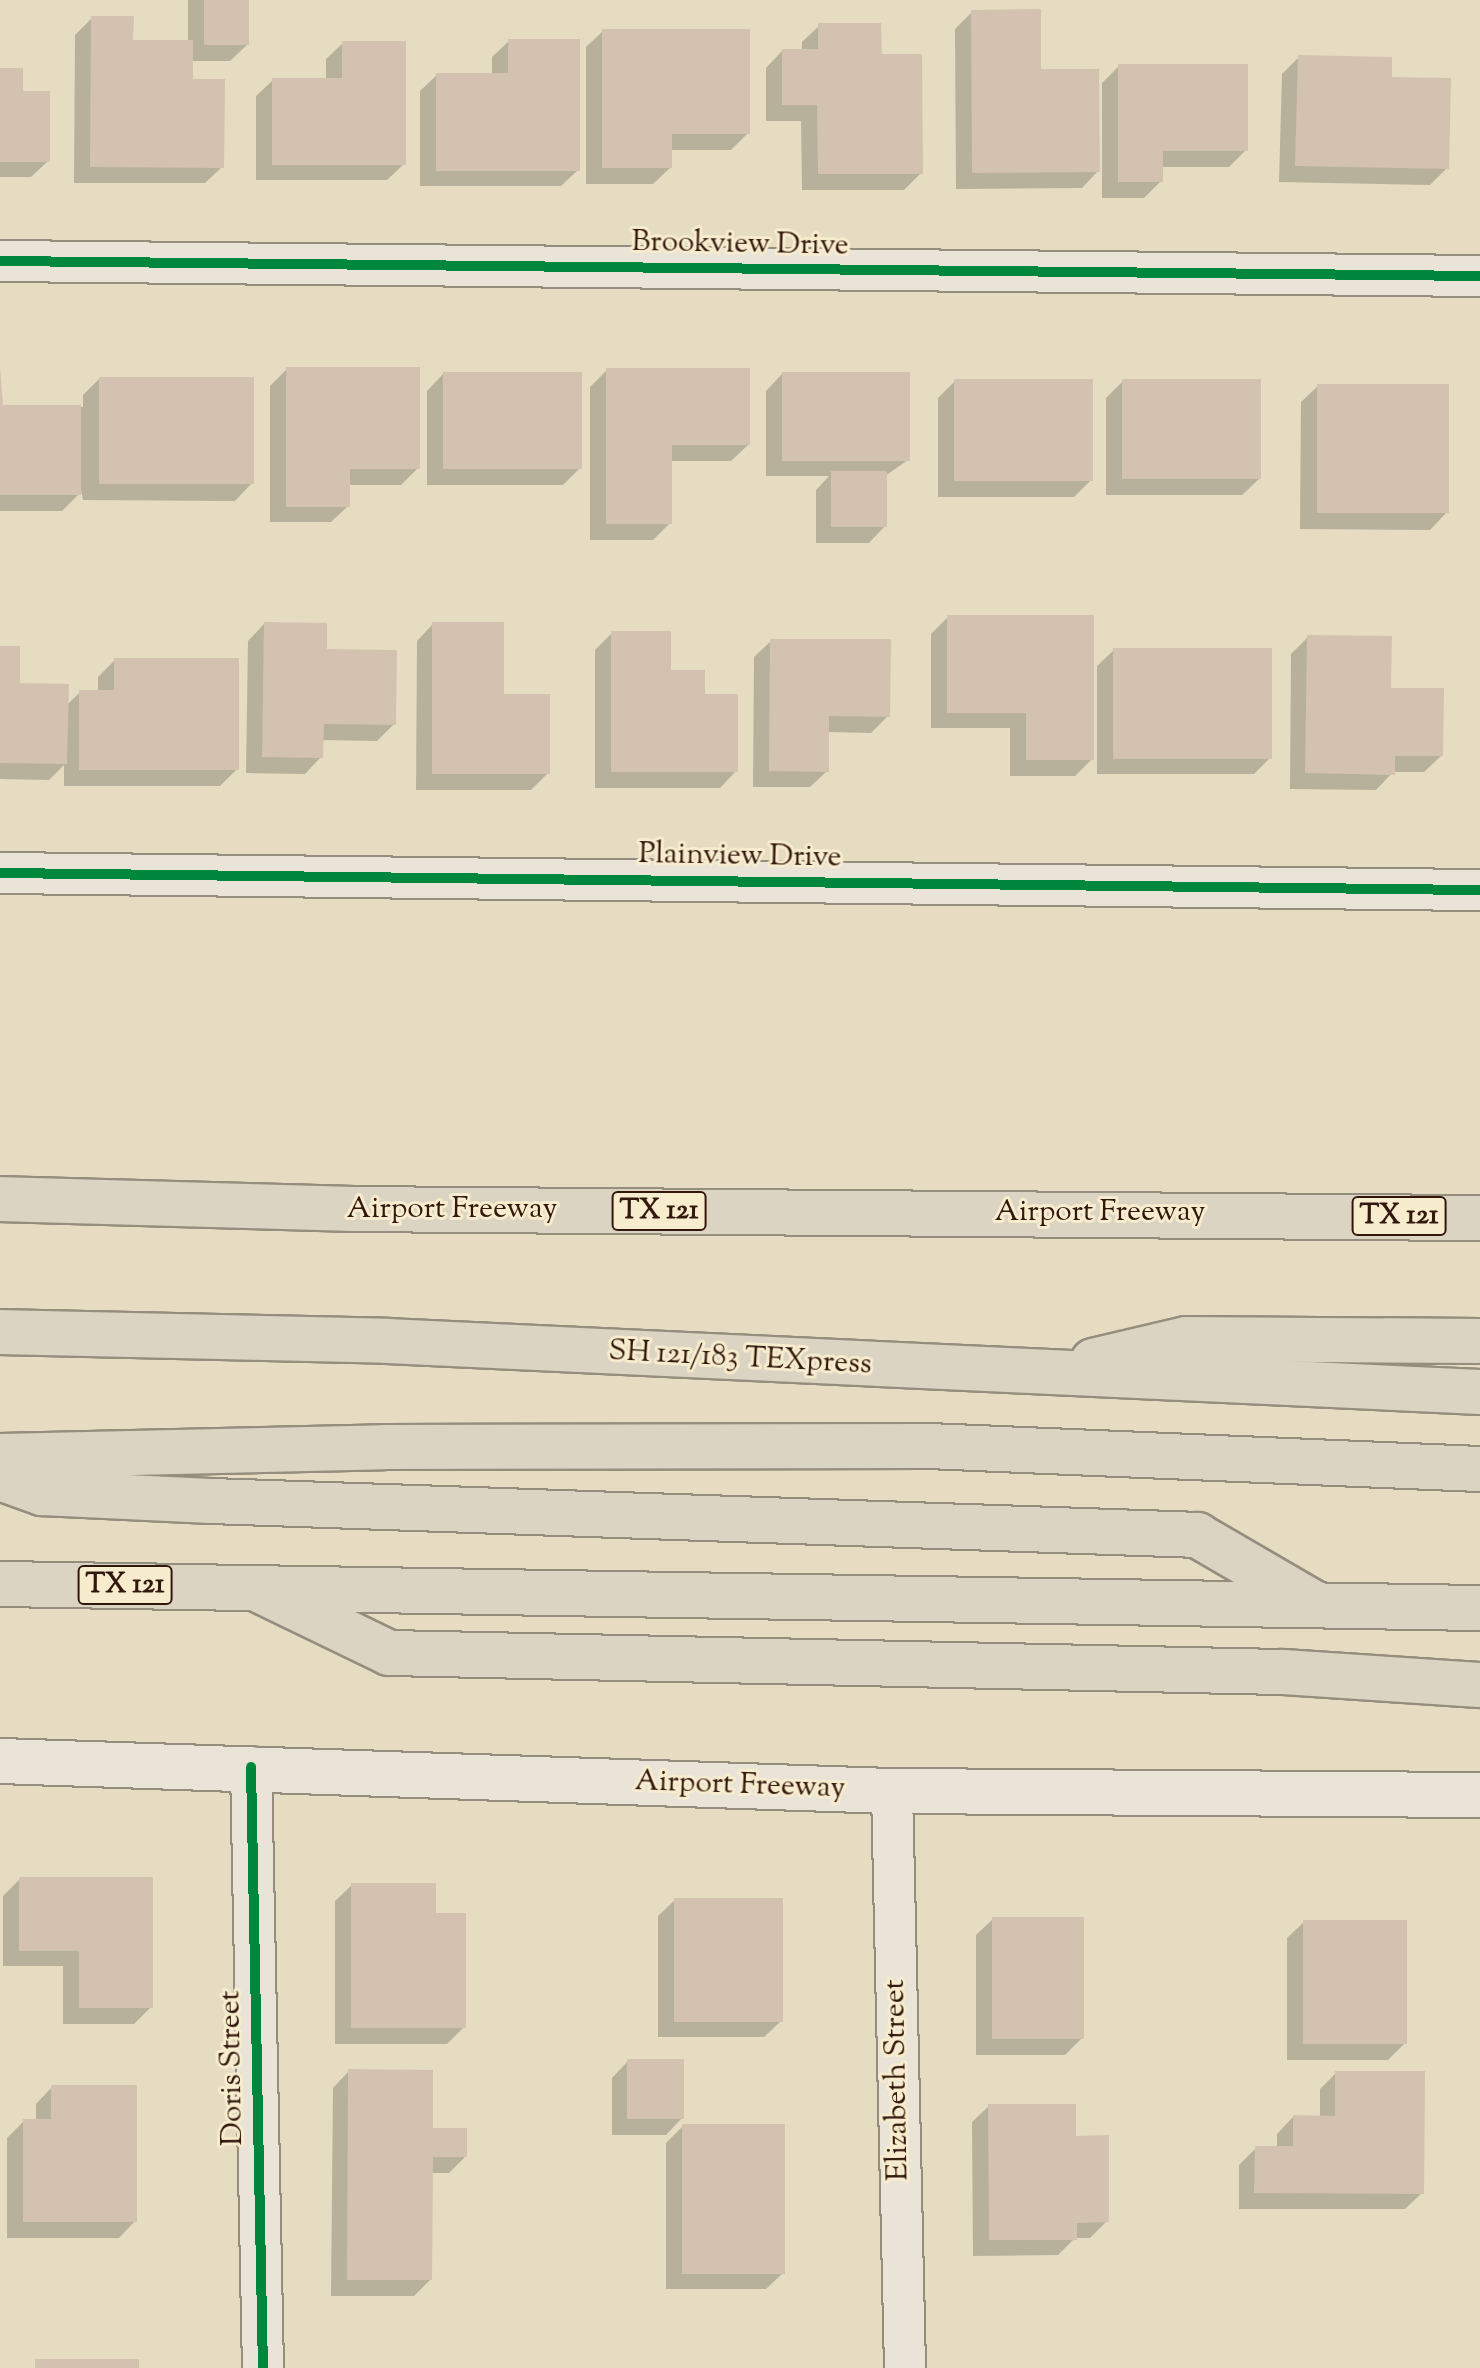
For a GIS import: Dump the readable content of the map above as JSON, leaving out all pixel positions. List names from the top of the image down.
{
  "streets": {
    "highway": ["Airport Freeway", "TX 121", "SH 121/183 TEXpress"],
    "street": [
      "Brookview Drive",
      "Plainview Drive",
      "Doris Street",
      "Elizabeth Street"
    ]
  },
  "crossings": [
    ["Airport Freeway", "Doris Street"],
    ["Airport Freeway", "Elizabeth Street"]
  ]
}
